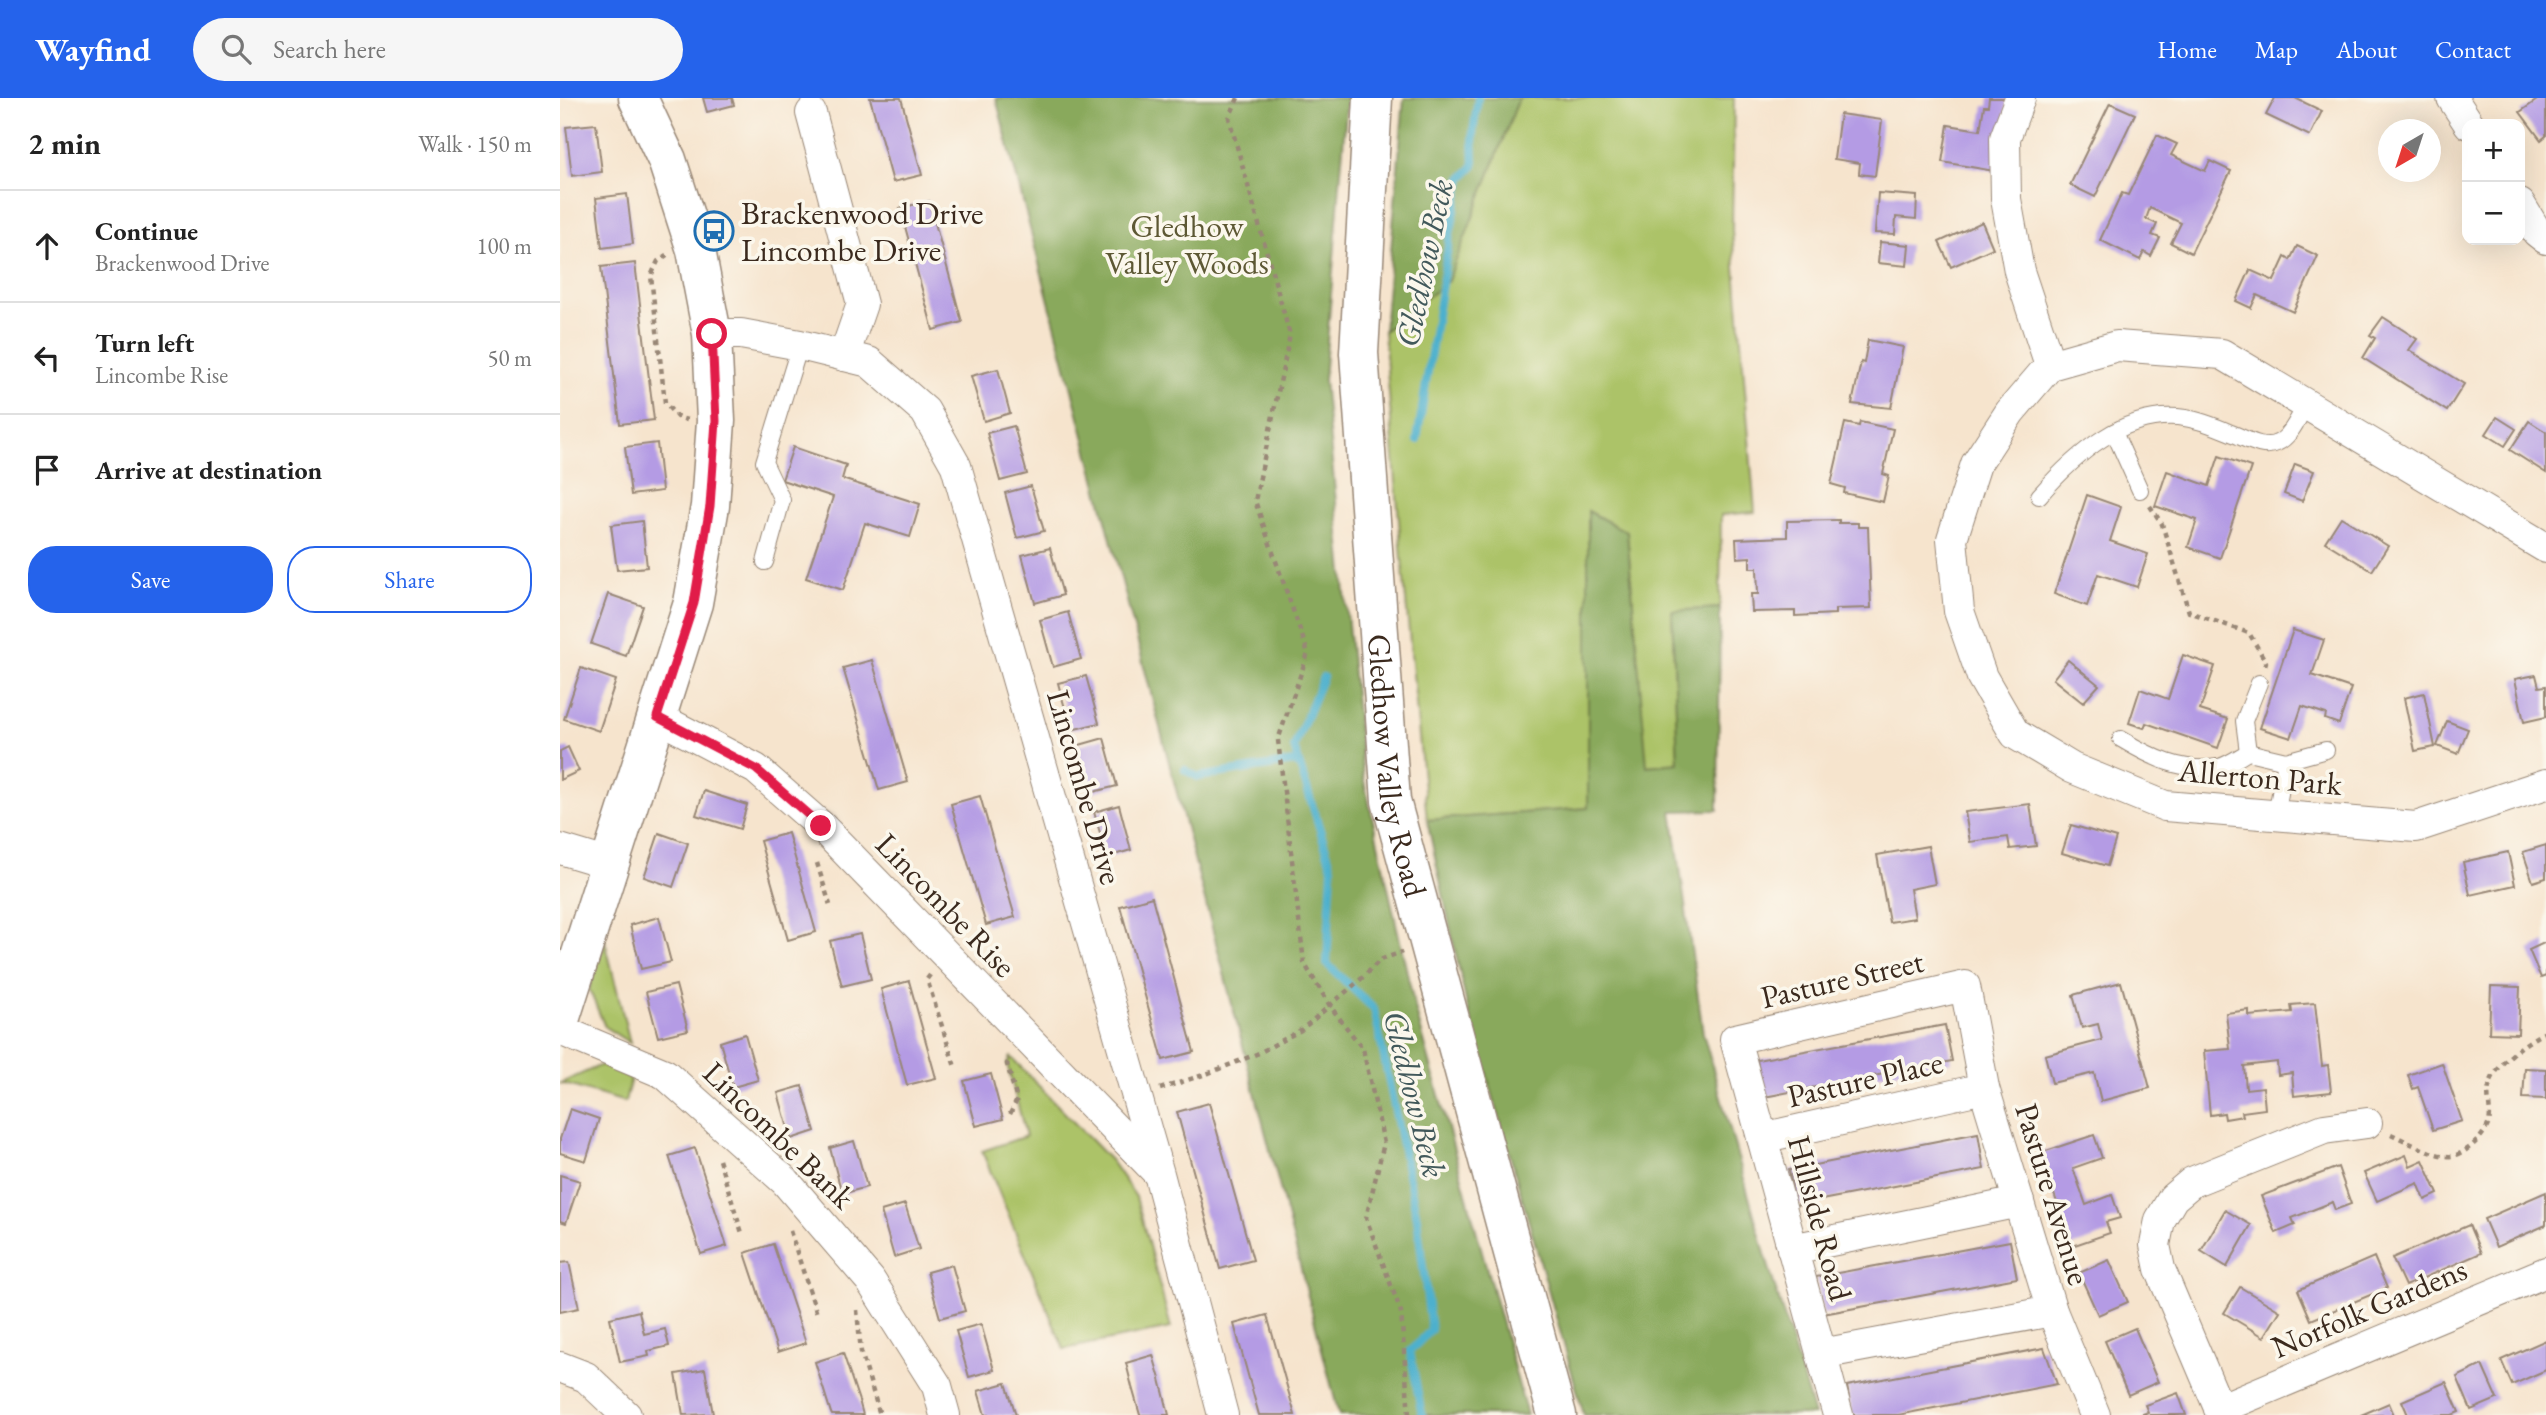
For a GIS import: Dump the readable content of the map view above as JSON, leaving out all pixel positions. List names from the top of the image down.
{
  "streets": {
    "street": [
      "Gledhow Valley Road",
      "Allerton Park",
      "Lincombe Drive",
      "Lincombe Rise",
      "Pasture Street",
      "Pasture Place",
      "Lincombe Bank",
      "Pasture Avenue",
      "Hillside Road",
      "Norfolk Gardens"
    ]
  },
  "crossings": [
    ["Lincombe Drive", "Lincombe Rise"],
    ["Pasture Street", "Pasture Avenue"],
    ["Pasture Street", "Hillside Road"],
    ["Pasture Place", "Pasture Avenue"],
    ["Pasture Place", "Hillside Road"]
  ],
  "water": ["Gledhow Beck"],
  "parks": ["Gledhow Valley Woods"],
  "places": {
    "bus stop": ["Brackenwood Drive Lincombe Drive"]
  },
  "north": "bottom left",
  "page": {
    "header": "Wayfind",
    "search": "Search here",
    "nav": [
      "Home",
      "Map",
      "About",
      "Contact"
    ],
    "heading": ["2 min", "Walk · 150 m"],
    "map_buttons": ["+", "−"],
    "list": [
      ["Continue", "Brackenwood Drive", "100 m"],
      ["Turn left", "Lincombe Rise", "50 m"],
      "Arrive at destination"
    ],
    "buttons": ["Save", "Share"]
  }
}
